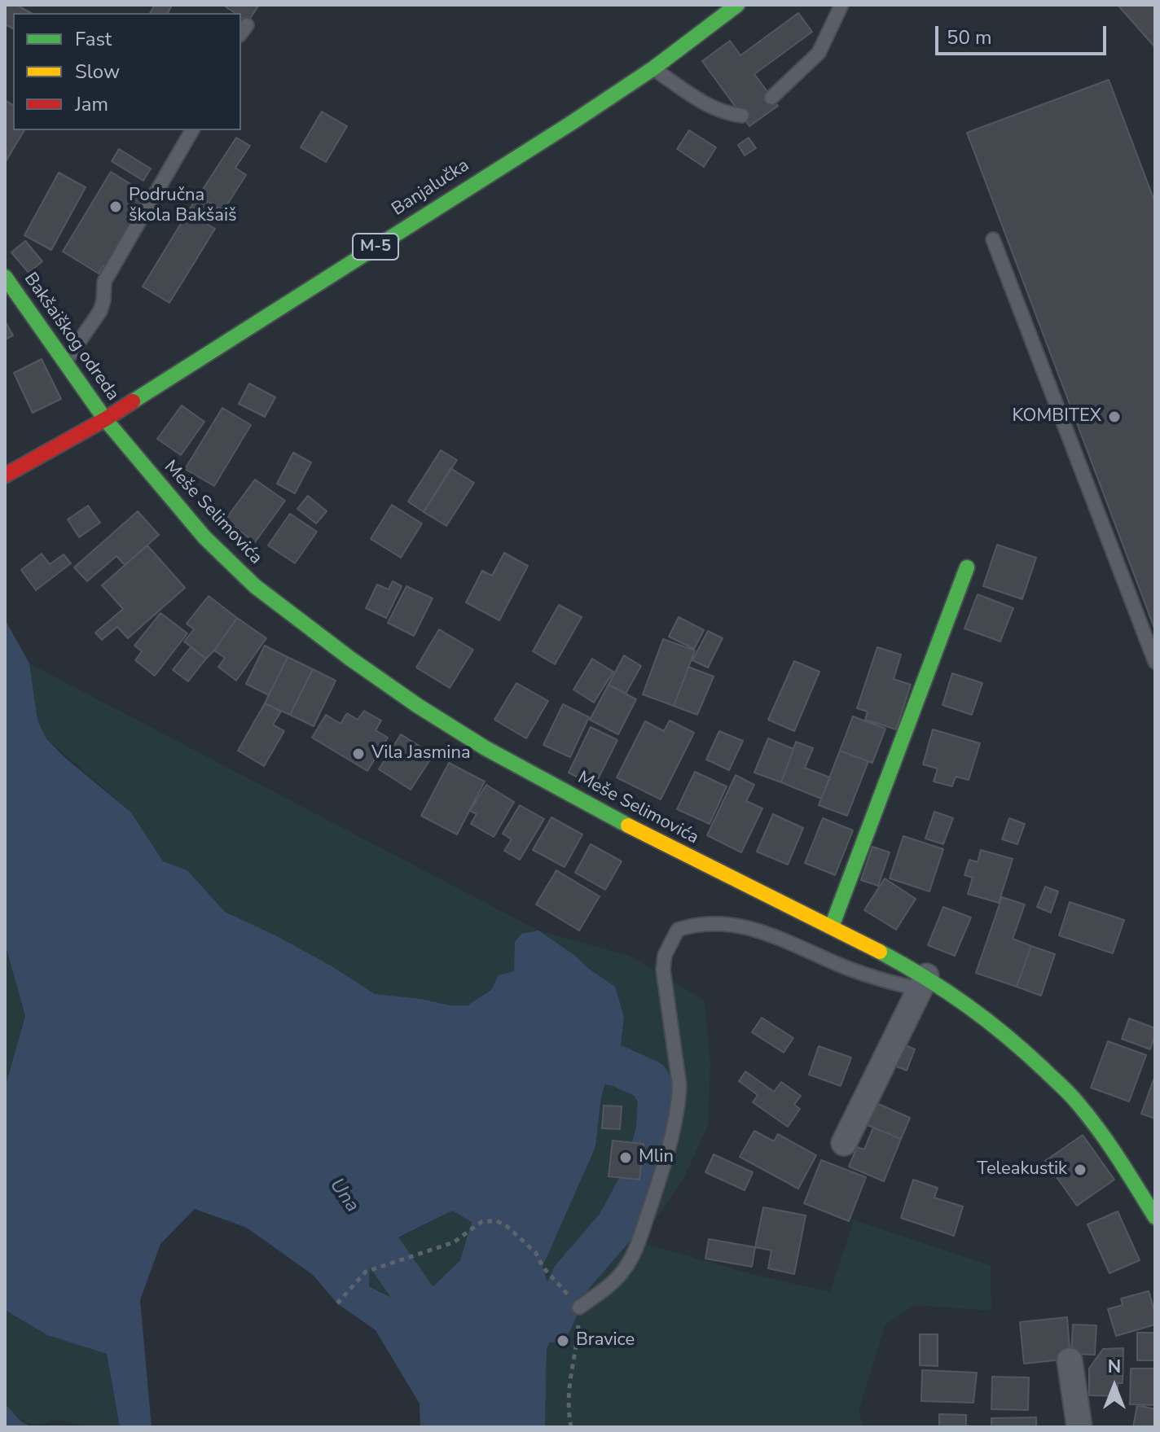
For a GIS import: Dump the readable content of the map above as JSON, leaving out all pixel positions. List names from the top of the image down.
{
  "streets": {
    "street": [
      "Banjalučka",
      "M-5",
      "Bakšaiškog odreda",
      "Meše Selimovića"
    ]
  },
  "crossings": [
    ["Banjalučka", "Bakšaiškog odreda"],
    ["Banjalučka", "Meše Selimovića"],
    ["Bakšaiškog odreda", "Meše Selimovića"]
  ],
  "water": ["Una"],
  "places": [
    "Područna škola Bakšaiš",
    "KOMBITEX",
    "Vila Jasmina",
    "Mlin",
    "Teleakustik",
    "Bravice"
  ],
  "legend": ["Fast", "Slow", "Jam"],
  "scale_bar": "50 m",
  "north": "top"
}
